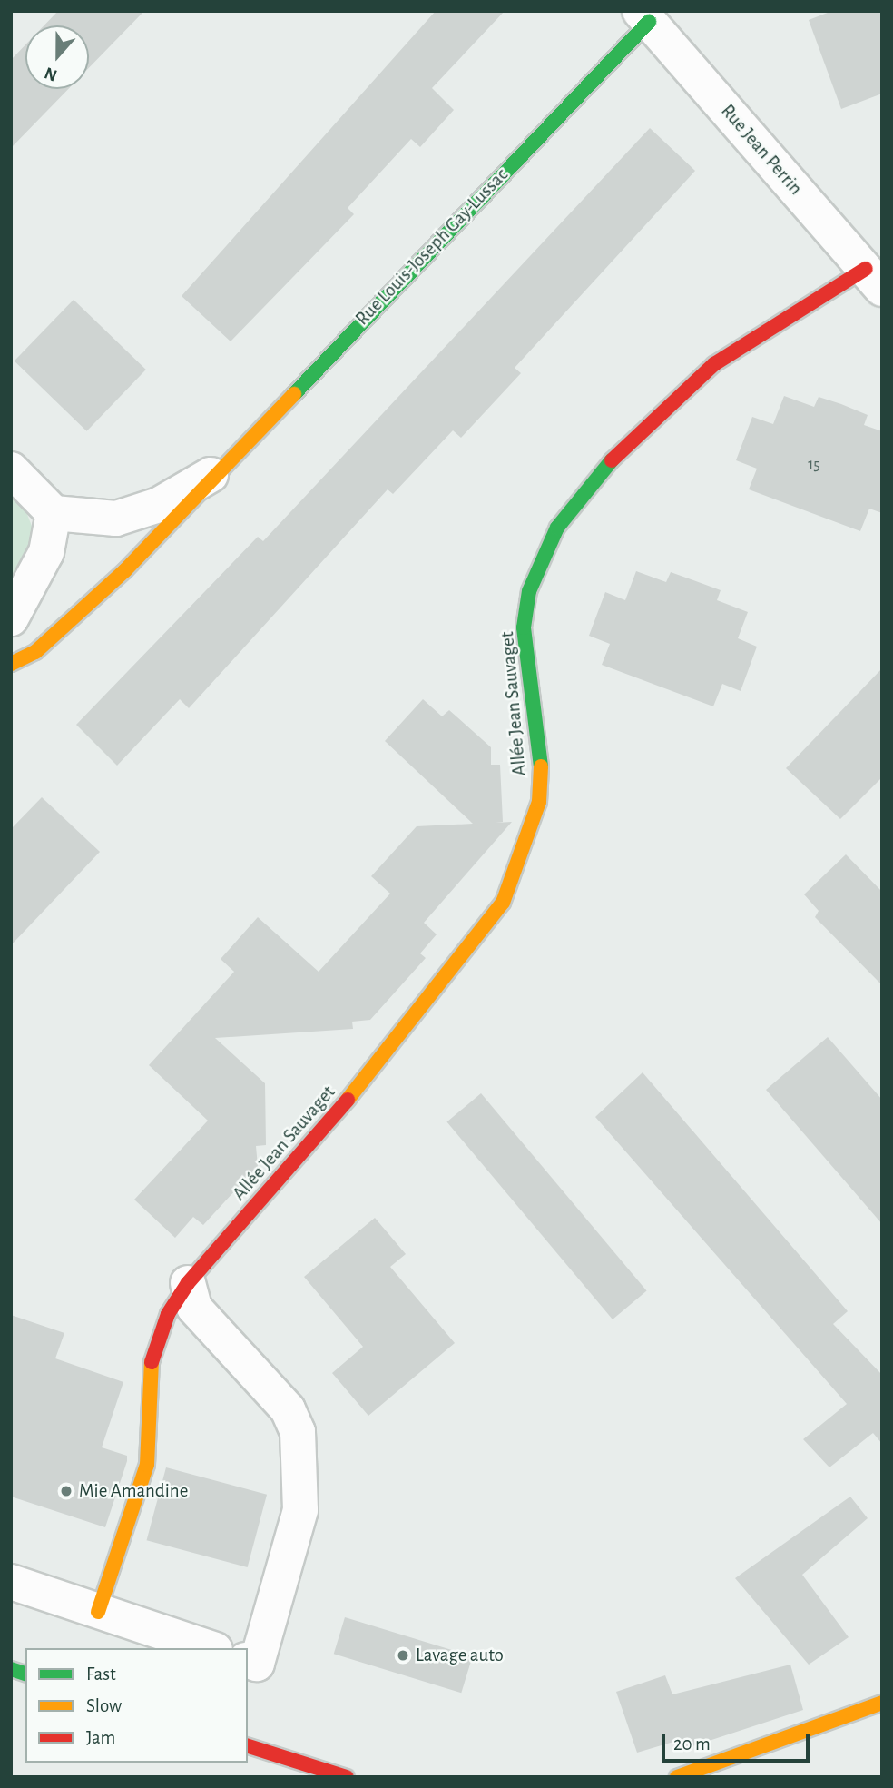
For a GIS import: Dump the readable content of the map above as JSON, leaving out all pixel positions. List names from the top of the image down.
{
  "streets": {
    "street": ["Rue Jean Perrin", "Rue Louis-Joseph Gay-Lussac", "Allée Jean Sauvaget"]
  },
  "crossings": [
    ["Rue Jean Perrin", "Rue Louis-Joseph Gay-Lussac"],
    ["Rue Jean Perrin", "Allée Jean Sauvaget"]
  ],
  "places": ["Mie Amandine", "Lavage auto"],
  "house_numbers": ["15"],
  "legend": ["Fast", "Slow", "Jam"],
  "scale_bar": "20 m",
  "north": "bottom"
}
